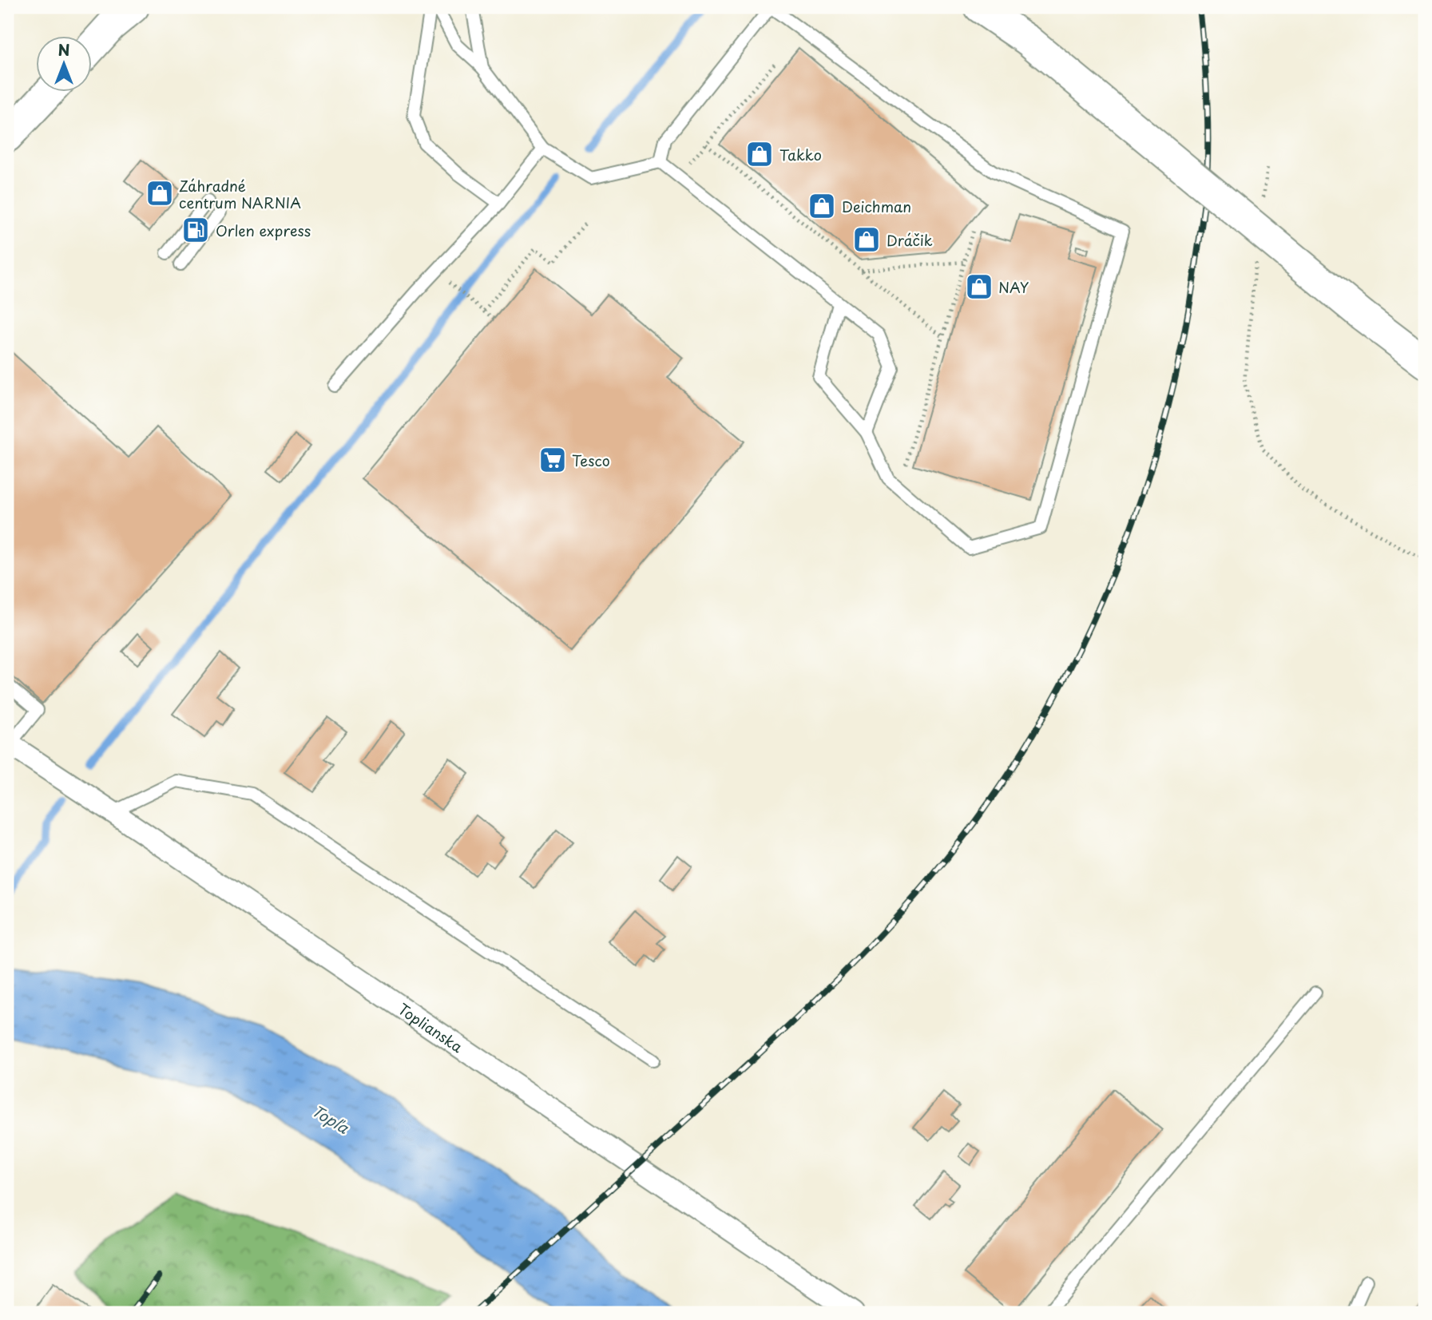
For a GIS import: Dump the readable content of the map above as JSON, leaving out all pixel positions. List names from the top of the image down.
{
  "streets": {
    "street": ["Toplianska"]
  },
  "water": ["Topľa"],
  "places": {
    "shop": [
      "Takko",
      "Záhradné centrum NARNIA",
      "Deichman",
      "Dráčik",
      "NAY"
    ],
    "fuel station": ["Orlen express"],
    "supermarket": ["Tesco"]
  },
  "north": "top"
}
